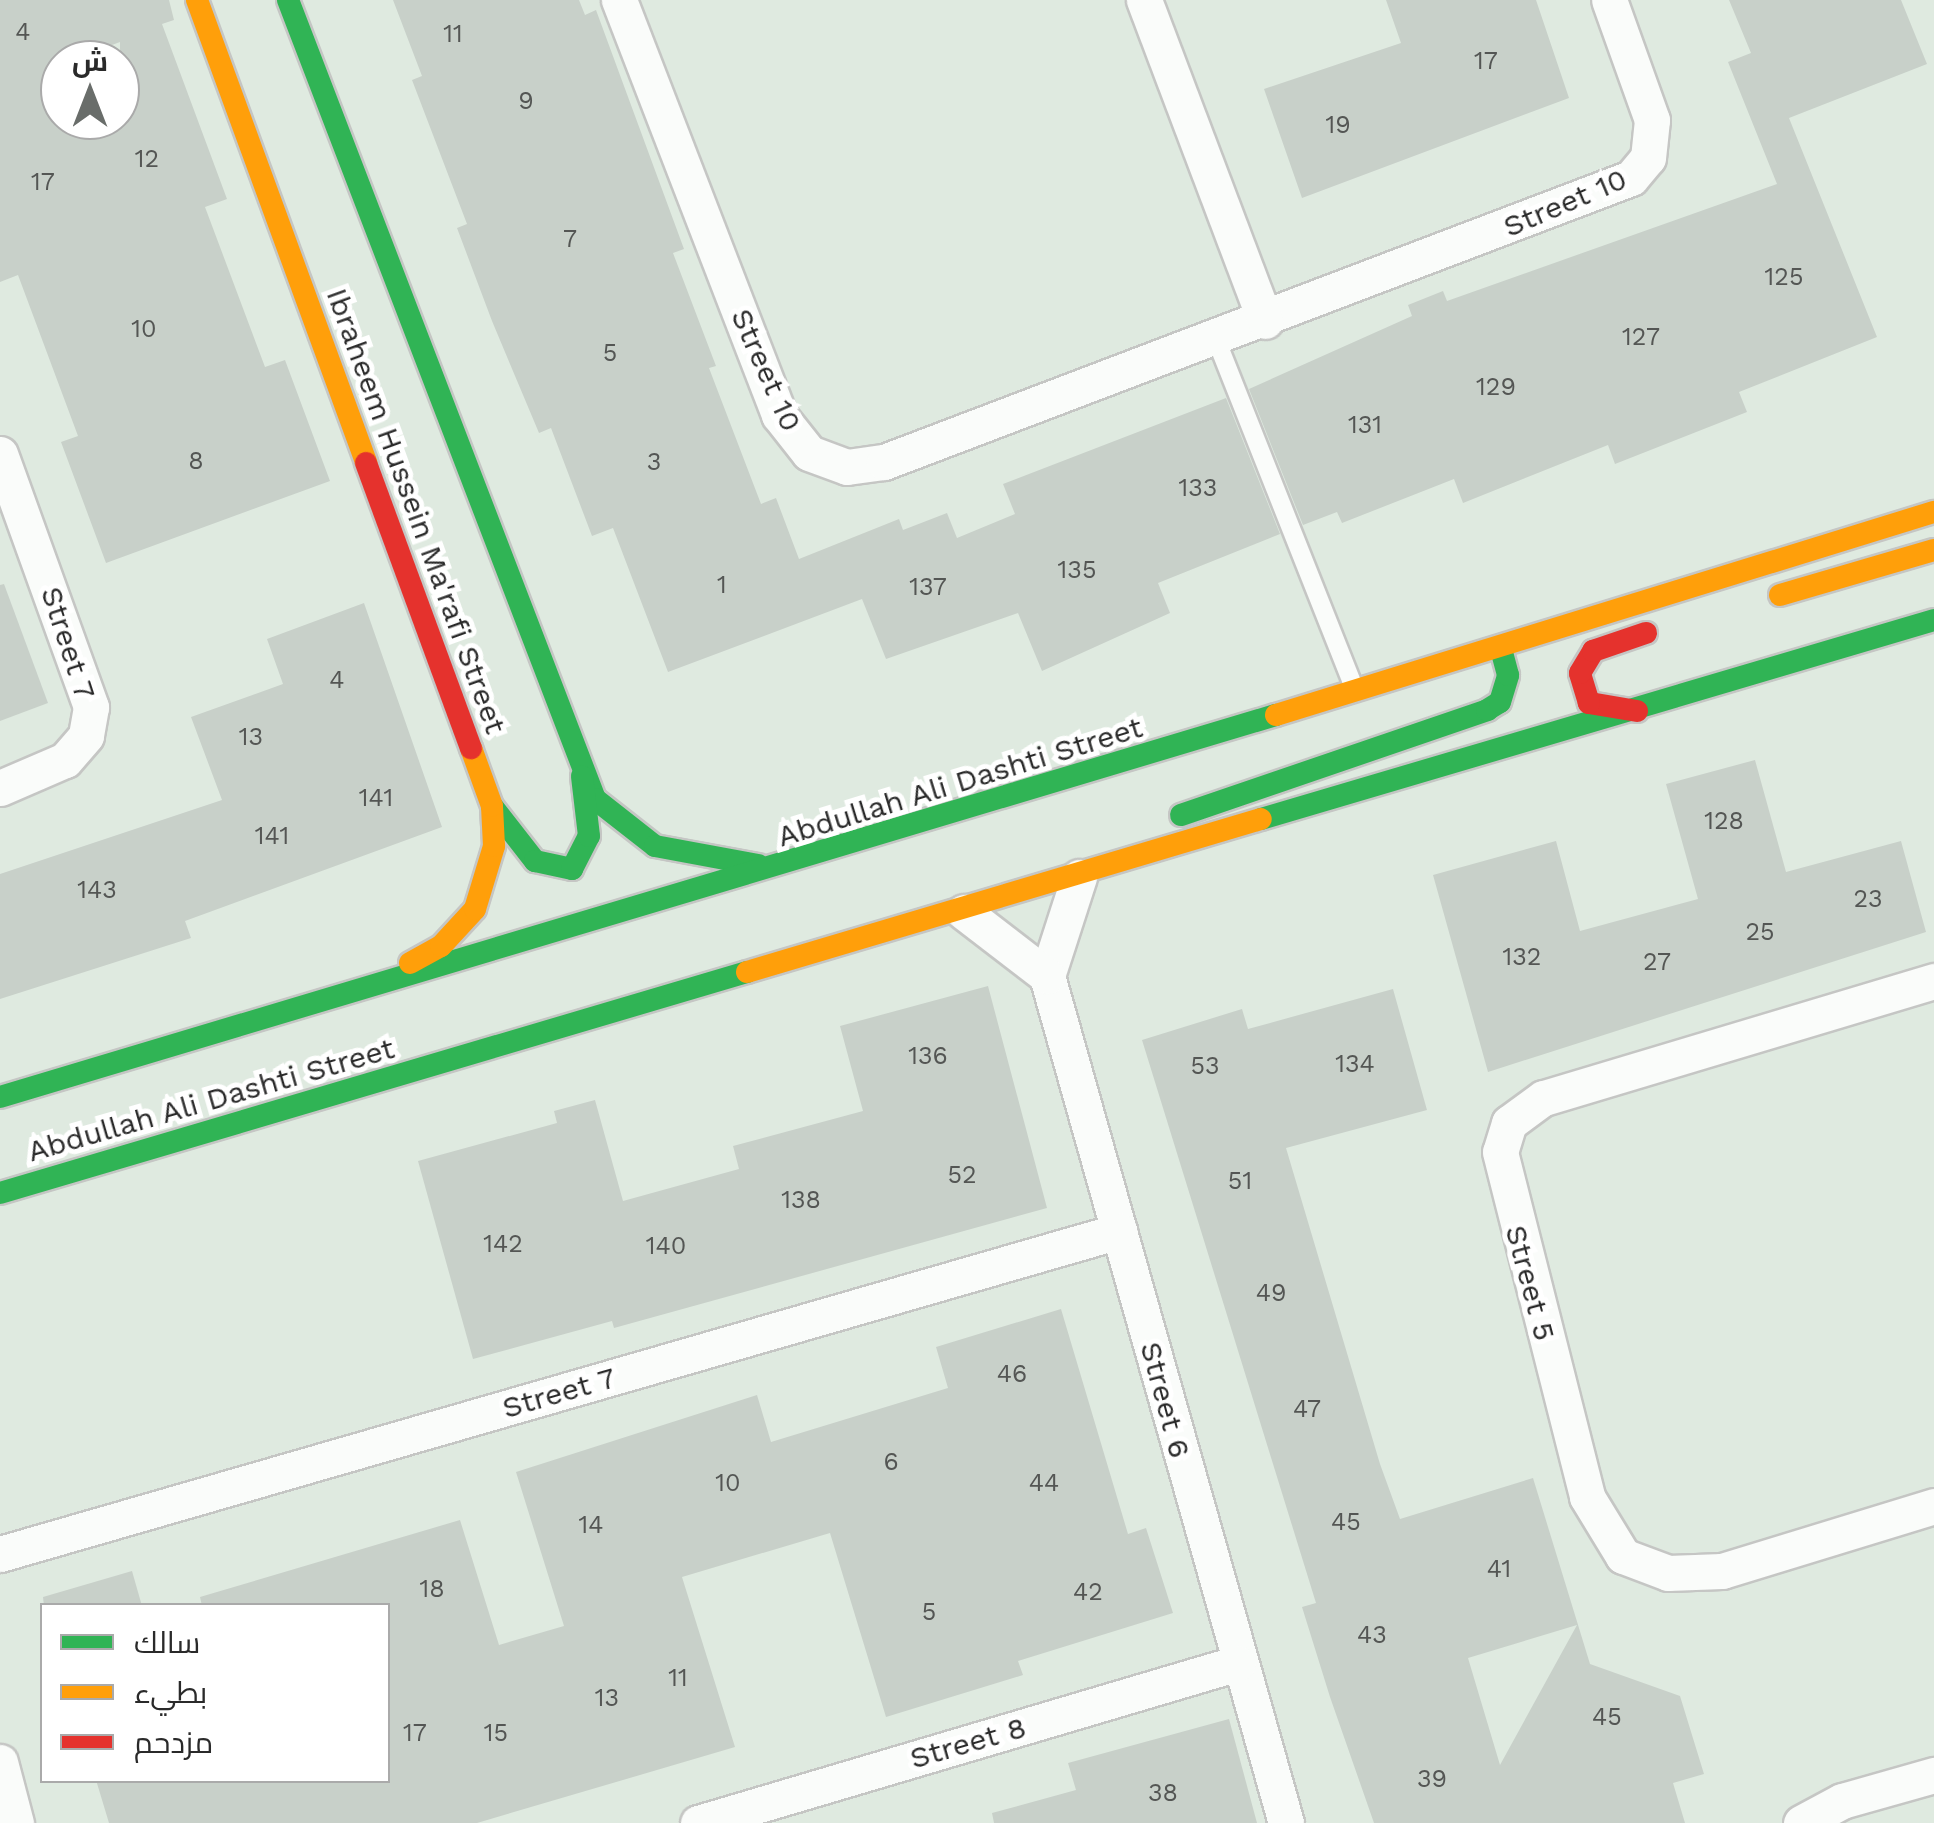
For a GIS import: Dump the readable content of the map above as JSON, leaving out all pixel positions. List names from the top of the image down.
{
  "streets": {
    "main road": ["Ibraheem Hussein Ma'rafi Street", "Abdullah Ali Dashti Street"],
    "street": [
      "Street 10",
      "Street 7",
      "Street 5",
      "Street 6",
      "Street 8"
    ]
  },
  "crossings": [
    ["Ibraheem Hussein Ma'rafi Street", "Abdullah Ali Dashti Street"],
    ["Street 7", "Street 6"],
    ["Street 6", "Street 8"]
  ],
  "house_numbers": [
    "4",
    "11",
    "17",
    "9",
    "19",
    "12",
    "17",
    "7",
    "125",
    "10",
    "127",
    "5",
    "129",
    "131",
    "8",
    "3",
    "133",
    "135",
    "1",
    "137",
    "4",
    "13",
    "141",
    "128",
    "141",
    "143",
    "23",
    "25",
    "132",
    "27",
    "136",
    "134",
    "53",
    "52",
    "51",
    "138",
    "142",
    "140",
    "49",
    "46",
    "47",
    "6",
    "10",
    "44",
    "45",
    "14",
    "41",
    "18",
    "42",
    "5",
    "43",
    "11",
    "13",
    "45",
    "17",
    "15",
    "39",
    "38"
  ],
  "legend": ["سالك", "بطيء", "مزدحم"],
  "north": "top"
}
